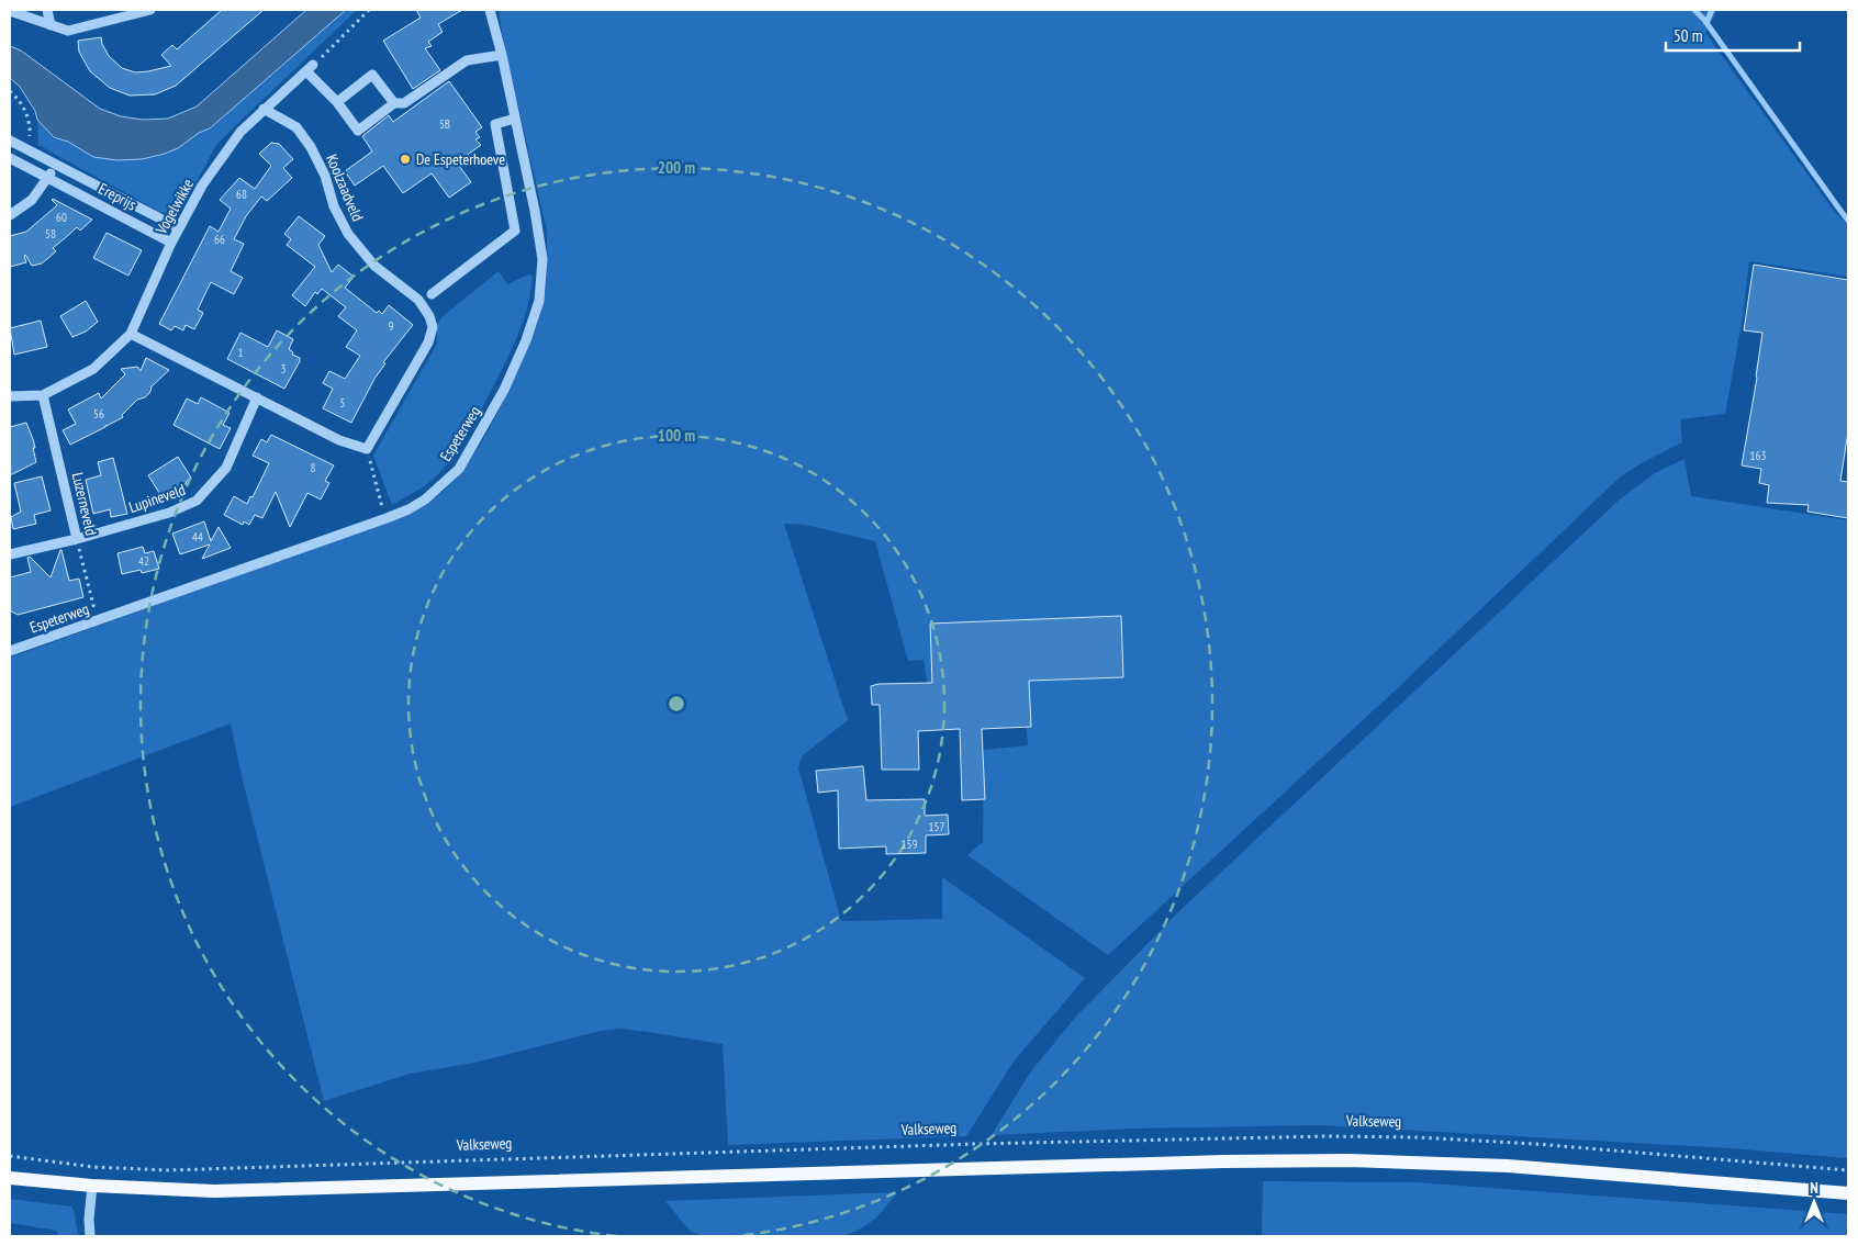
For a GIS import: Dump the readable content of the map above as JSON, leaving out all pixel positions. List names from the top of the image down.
{
  "streets": {
    "street": [
      "Koolzaadveld",
      "Ereprijs",
      "Vogelwikke",
      "Espeterweg",
      "Lupineveld",
      "Luzerneveld"
    ],
    "path": ["Valkseweg"]
  },
  "crossings": [
    ["Koolzaadveld", "Vogelwikke"],
    ["Ereprijs", "Vogelwikke"],
    ["Vogelwikke", "Luzerneveld"],
    ["Espeterweg", "Luzerneveld"],
    ["Lupineveld", "Luzerneveld"]
  ],
  "places": ["De Espeterhoeve"],
  "house_numbers": [
    "5B",
    "68",
    "60",
    "58",
    "66",
    "9",
    "1",
    "3",
    "5",
    "56",
    "163",
    "8",
    "44",
    "42",
    "157",
    "159"
  ],
  "scale_bar": "50 m",
  "north": "top",
  "rings": ["200 m", "100 m"]
}
